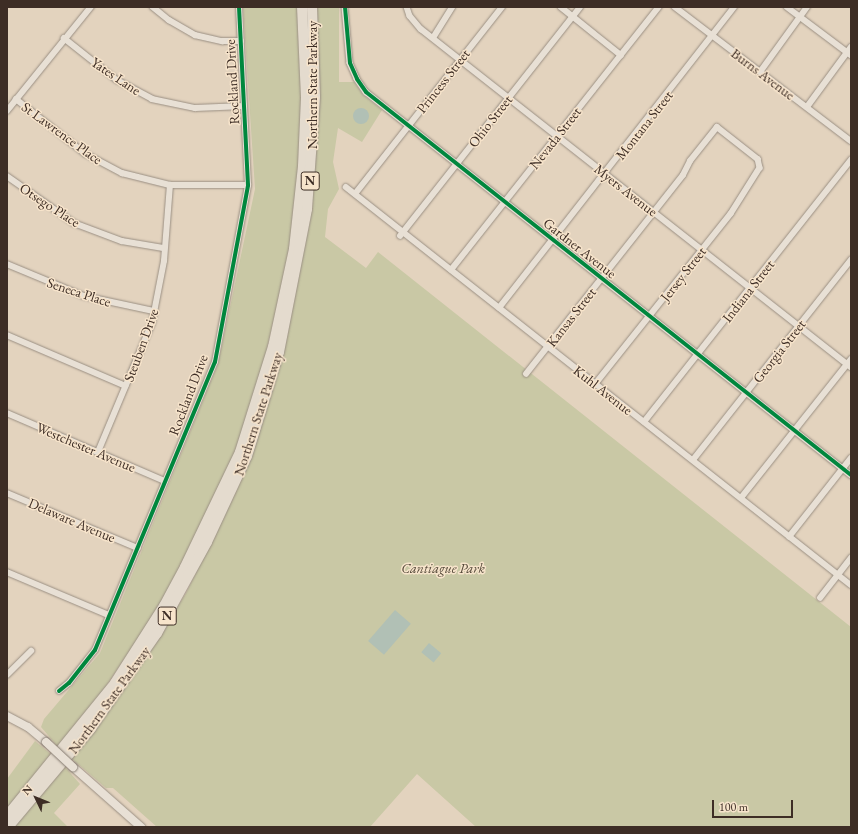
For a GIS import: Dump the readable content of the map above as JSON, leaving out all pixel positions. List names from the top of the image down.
{
  "streets": {
    "highway": ["Northern State Parkway", "N"],
    "street": [
      "Burns Avenue",
      "Yates Lane",
      "Princess Street",
      "Rockland Drive",
      "Ohio Street",
      "Montana Street",
      "St Lawrence Place",
      "Nevada Street",
      "Myers Avenue",
      "Otsego Place",
      "Gardner Avenue",
      "Jersey Street",
      "Indiana Street",
      "Seneca Place",
      "Kansas Street",
      "Steuben Drive",
      "Georgia Street",
      "Kuhl Avenue",
      "Westchester Avenue",
      "Delaware Avenue"
    ]
  },
  "crossings": [
    ["Burns Avenue", "Montana Street"],
    ["Yates Lane", "Rockland Drive"],
    ["Princess Street", "Myers Avenue"],
    ["Princess Street", "Gardner Avenue"],
    ["Princess Street", "Kuhl Avenue"],
    ["Rockland Drive", "St Lawrence Place"],
    ["Rockland Drive", "Westchester Avenue"],
    ["Rockland Drive", "Delaware Avenue"],
    ["Ohio Street", "Myers Avenue"],
    ["Ohio Street", "Gardner Avenue"],
    ["Ohio Street", "Kuhl Avenue"],
    ["Montana Street", "Myers Avenue"],
    ["Montana Street", "Gardner Avenue"],
    ["Montana Street", "Kuhl Avenue"],
    ["St Lawrence Place", "Steuben Drive"],
    ["Nevada Street", "Myers Avenue"],
    ["Nevada Street", "Gardner Avenue"],
    ["Nevada Street", "Kuhl Avenue"],
    ["Myers Avenue", "Jersey Street"],
    ["Myers Avenue", "Indiana Street"],
    ["Myers Avenue", "Kansas Street"],
    ["Myers Avenue", "Georgia Street"],
    ["Otsego Place", "Steuben Drive"],
    ["Gardner Avenue", "Jersey Street"],
    ["Gardner Avenue", "Indiana Street"],
    ["Gardner Avenue", "Kansas Street"],
    ["Gardner Avenue", "Georgia Street"],
    ["Jersey Street", "Kansas Street"],
    ["Jersey Street", "Kuhl Avenue"],
    ["Indiana Street", "Kuhl Avenue"],
    ["Seneca Place", "Steuben Drive"],
    ["Kansas Street", "Kuhl Avenue"],
    ["Steuben Drive", "Westchester Avenue"],
    ["Georgia Street", "Kuhl Avenue"]
  ],
  "parks": ["Cantiague Park"],
  "scale_bar": "100 m",
  "north": "top left"
}
